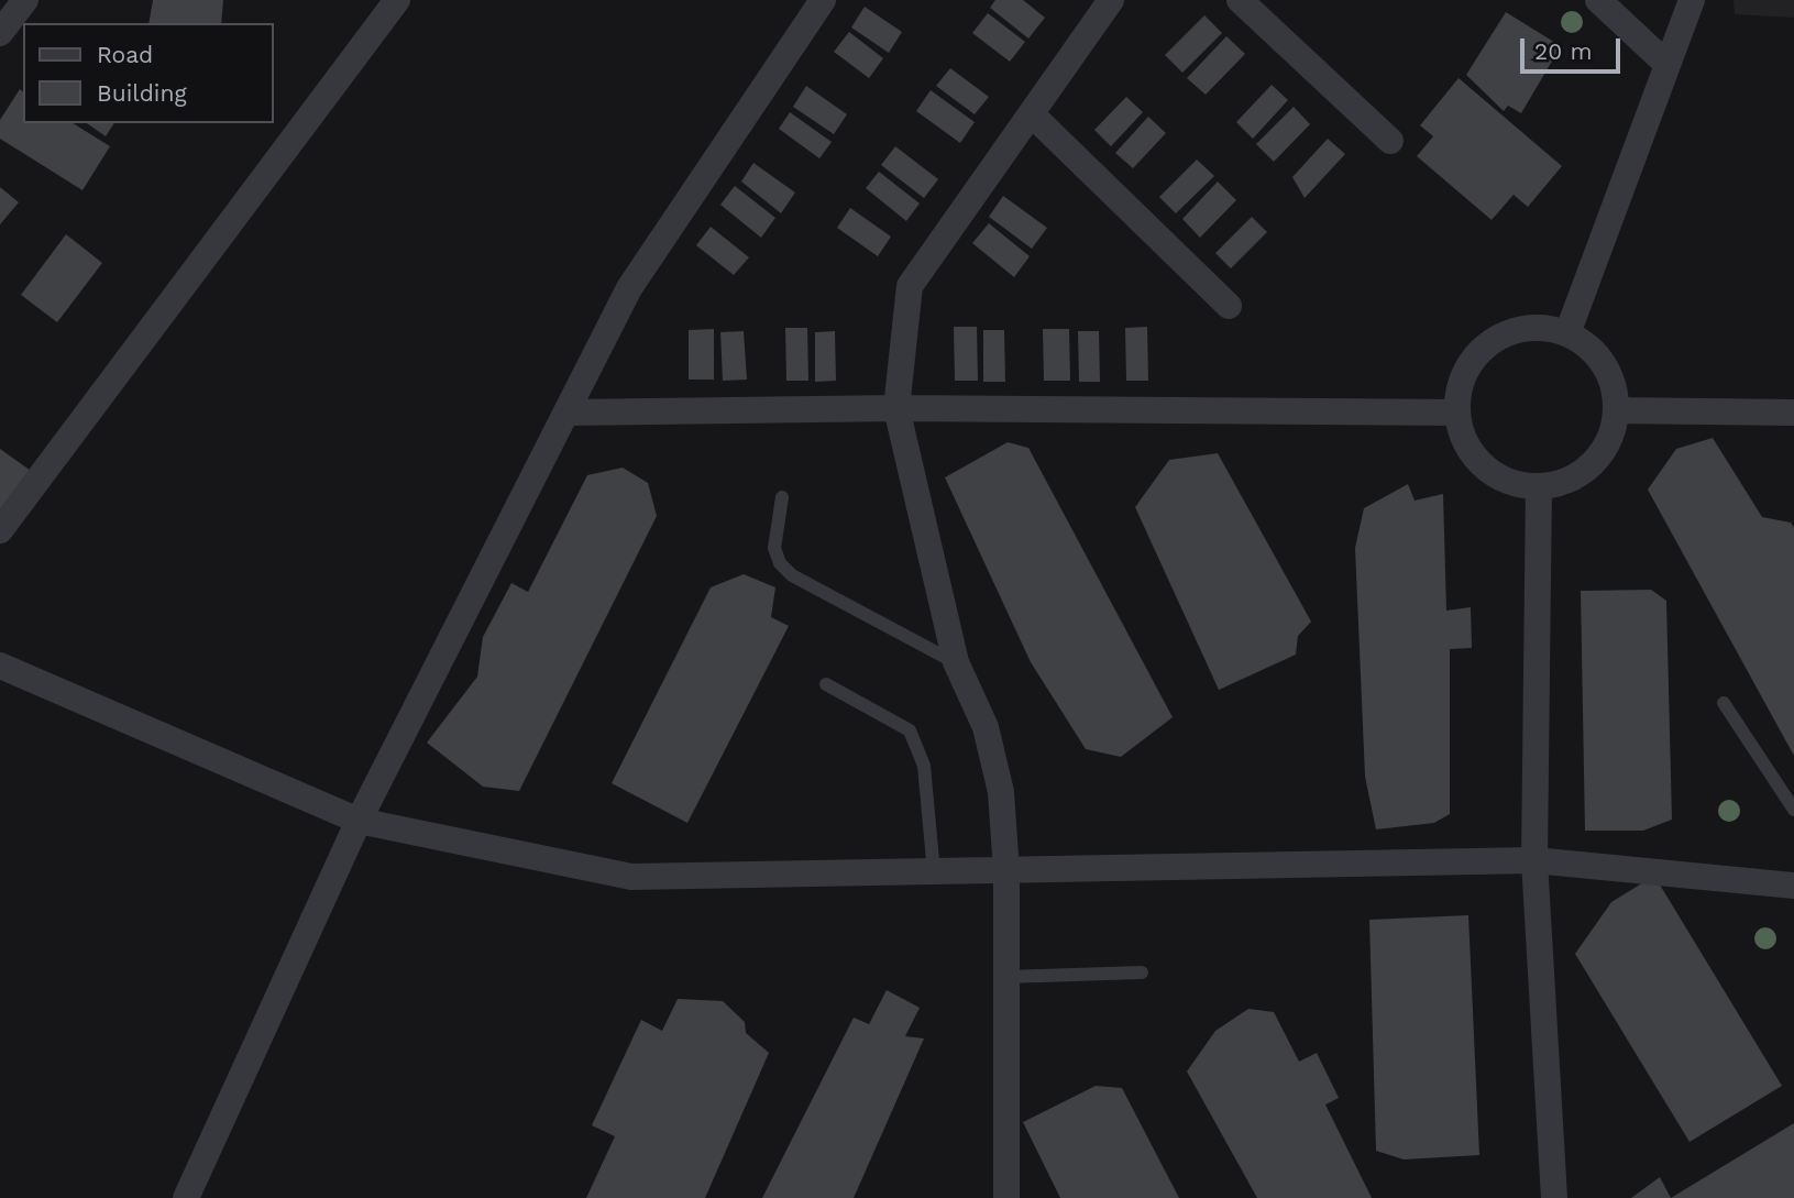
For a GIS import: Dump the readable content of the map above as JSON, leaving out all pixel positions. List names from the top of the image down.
{
  "legend": ["Road", "Building"],
  "scale_bar": "20 m"
}
